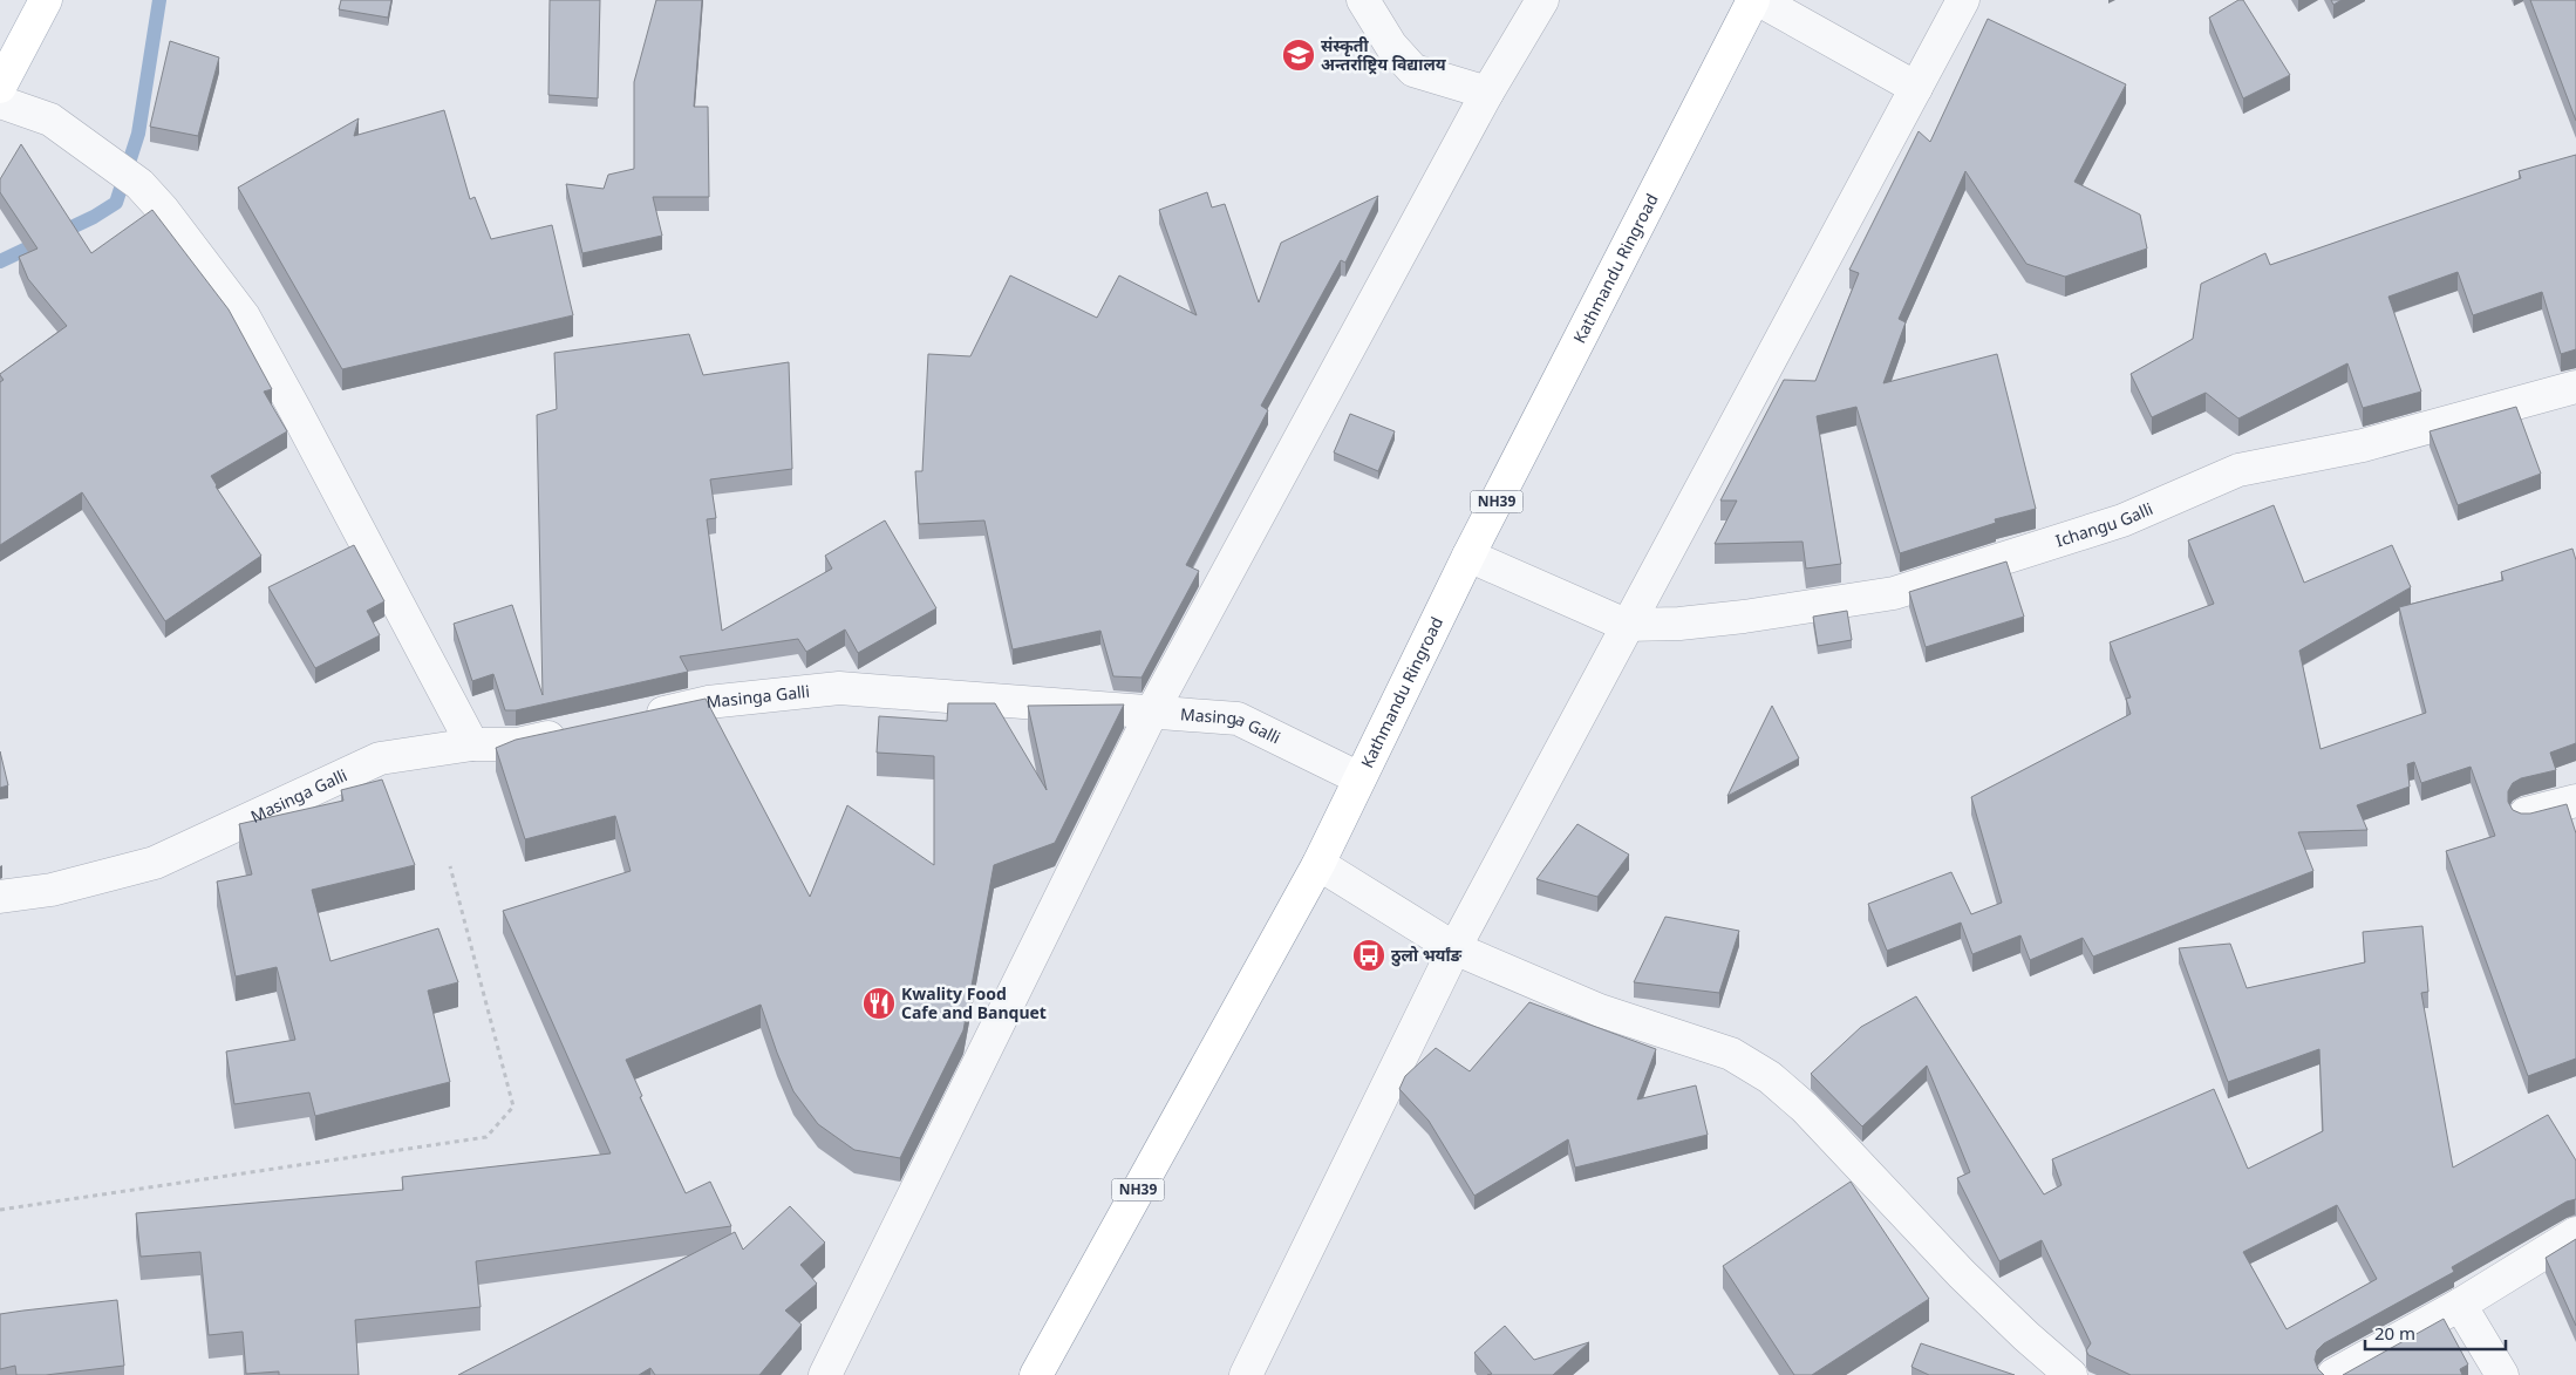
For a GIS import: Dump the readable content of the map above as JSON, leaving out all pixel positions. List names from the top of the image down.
{
  "streets": {
    "main road": ["Kathmandu Ringroad", "NH39"],
    "street": ["Ichangu Galli", "Masinga Galli"]
  },
  "crossings": [
    ["Kathmandu Ringroad", "Masinga Galli"]
  ],
  "places": {
    "school or university": ["संस्कृती अन्तर्राष्ट्रिय विद्यालय"],
    "bus stop": ["ठुलो भर्यांङ"],
    "restaurant": ["Kwality Food Cafe and Banquet"]
  },
  "scale_bar": "20 m"
}
